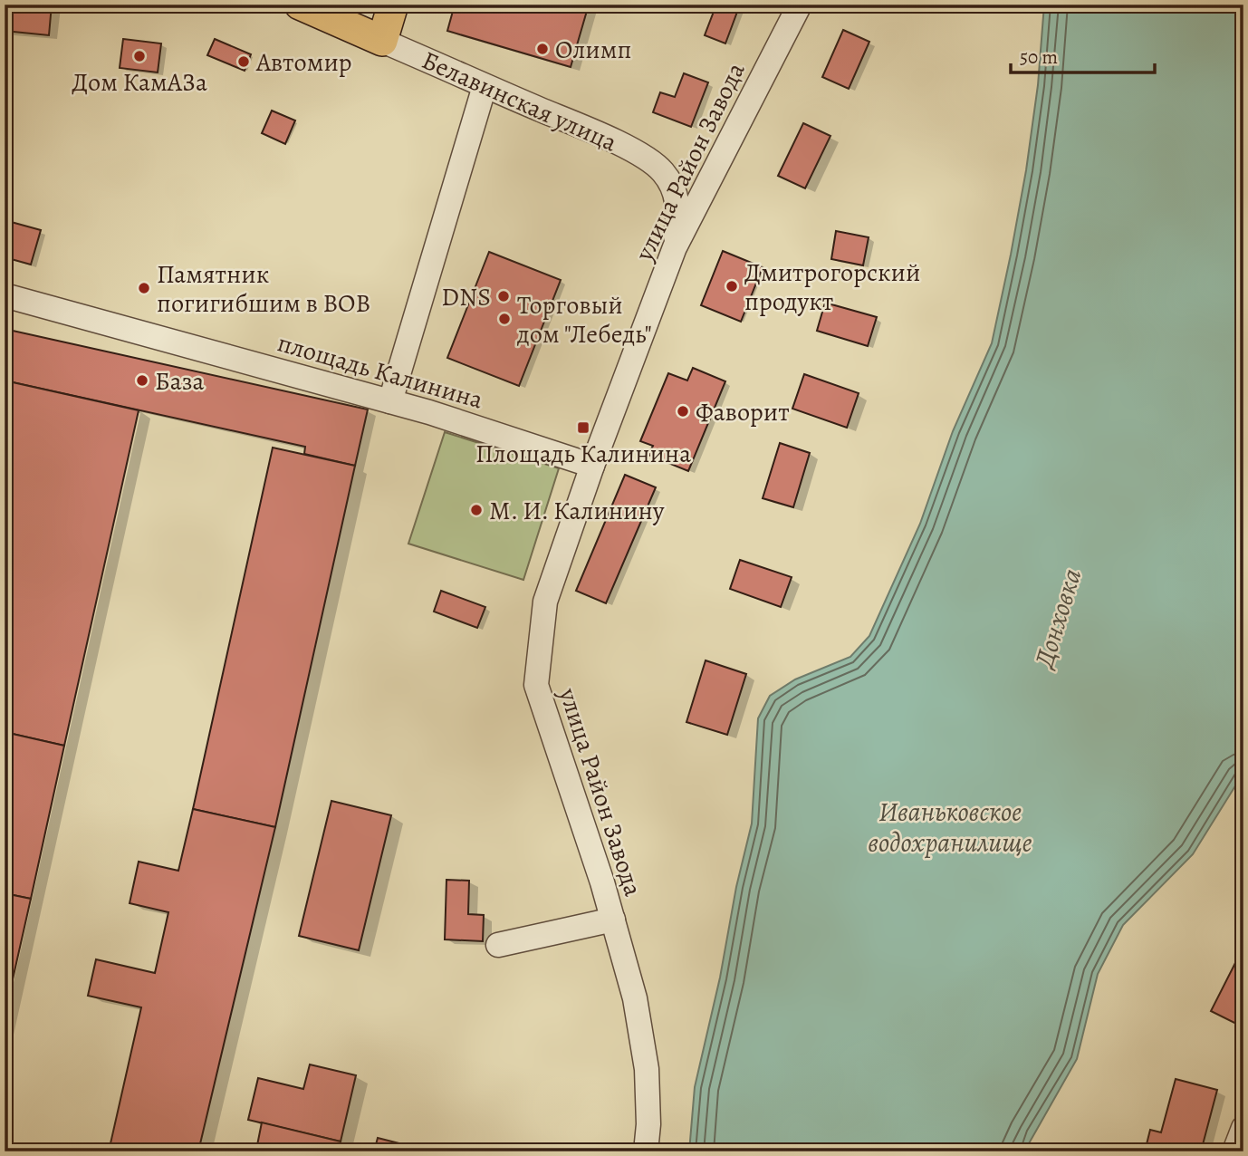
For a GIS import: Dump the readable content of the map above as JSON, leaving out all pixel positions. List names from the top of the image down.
{
  "streets": {
    "main road": ["Белавинская улица"],
    "street": ["улица Район Завода", "площадь Калинина"]
  },
  "crossings": [
    ["Белавинская улица", "улица Район Завода"],
    ["улица Район Завода", "площадь Калинина"]
  ],
  "water": ["Донховка", "Иваньковское водохранилище"],
  "places": {
    "other": [
      "Олимп",
      "Дом КамАЗа",
      "Автомир",
      "Дмитрогорский продукт",
      "Памятник погигибшим в ВОВ",
      "DNS",
      "Торговый дом \"Лебедь\"",
      "База",
      "Фаворит",
      "М. И. Калинину"
    ],
    "transit": ["Площадь Калинина"]
  },
  "scale_bar": "50 m"
}
